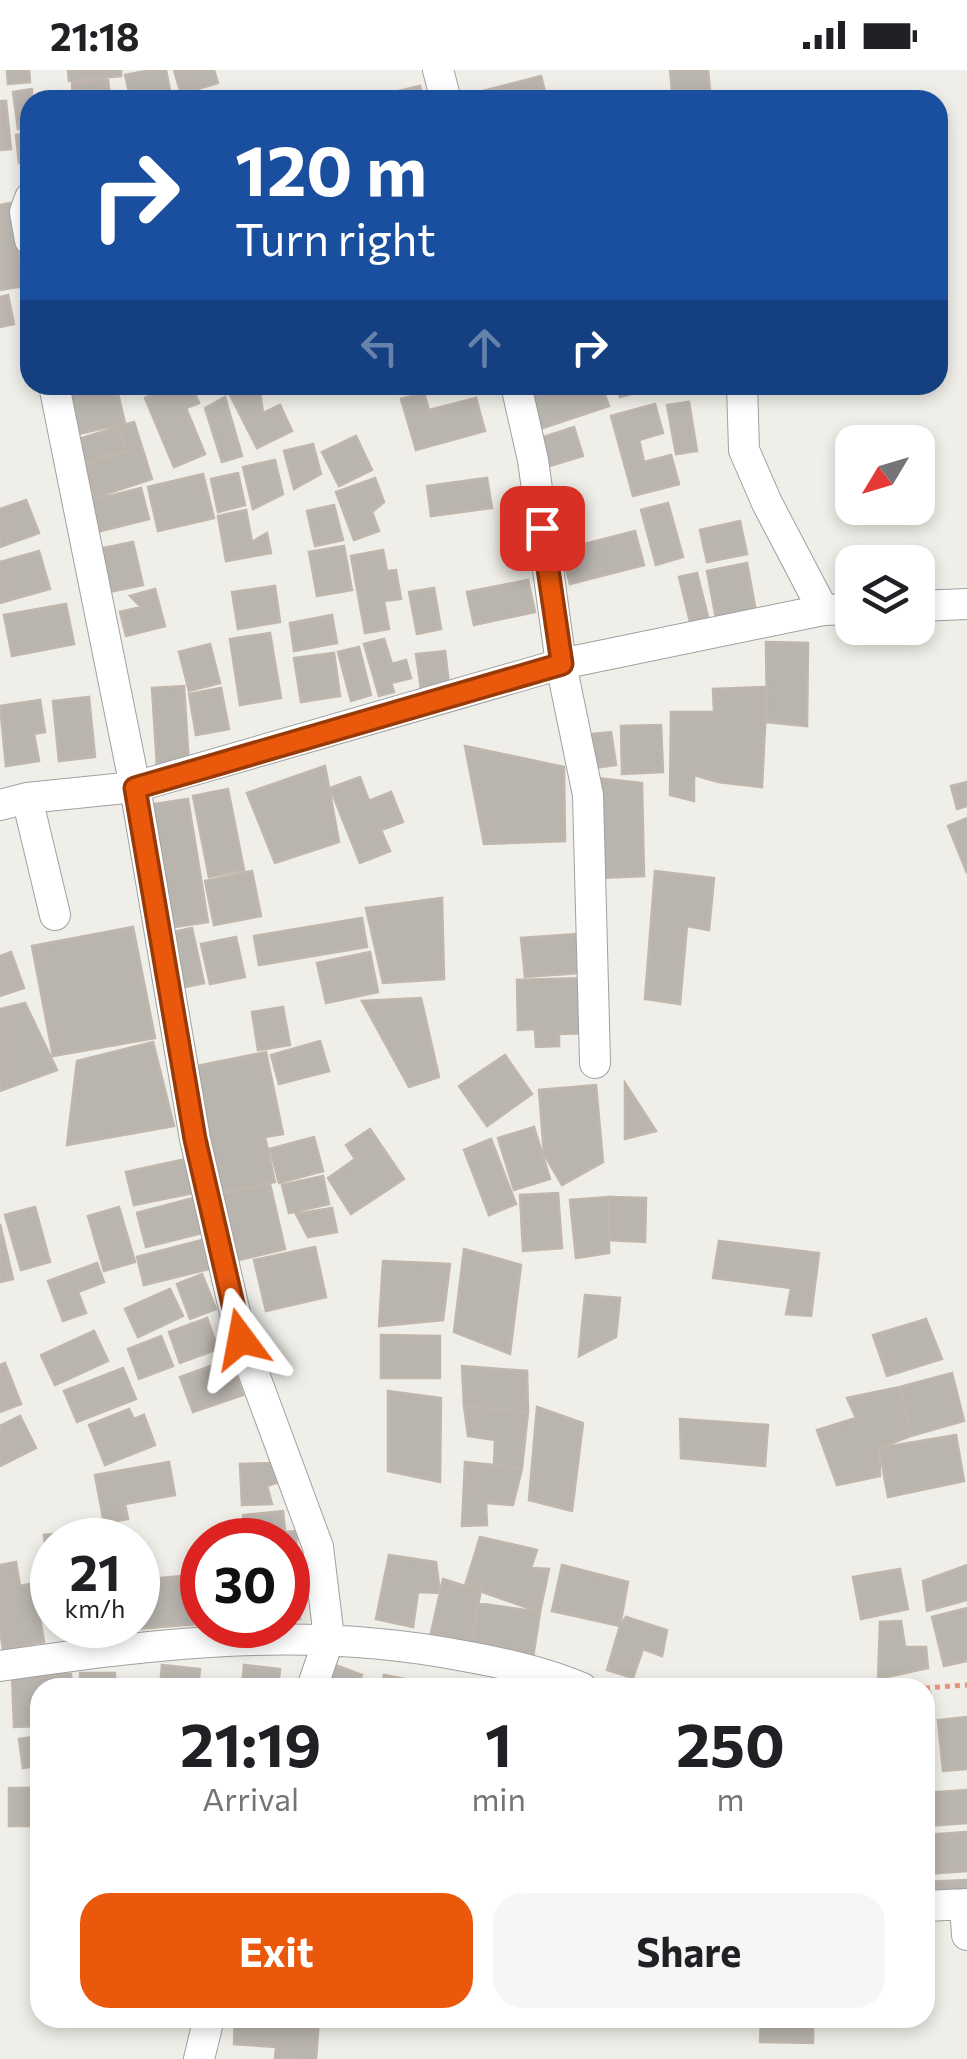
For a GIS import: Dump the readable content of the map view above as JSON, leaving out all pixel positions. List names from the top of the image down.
{
  "north": "bottom left",
  "page": {
    "status": "21:18",
    "turn": ["120 m", "Turn right"],
    "speed": "21 km/h",
    "limit": "30",
    "eta": [
      "21:19",
      "Arrival",
      "1",
      "min",
      "250",
      "m"
    ],
    "buttons": ["Exit", "Share"]
  }
}
